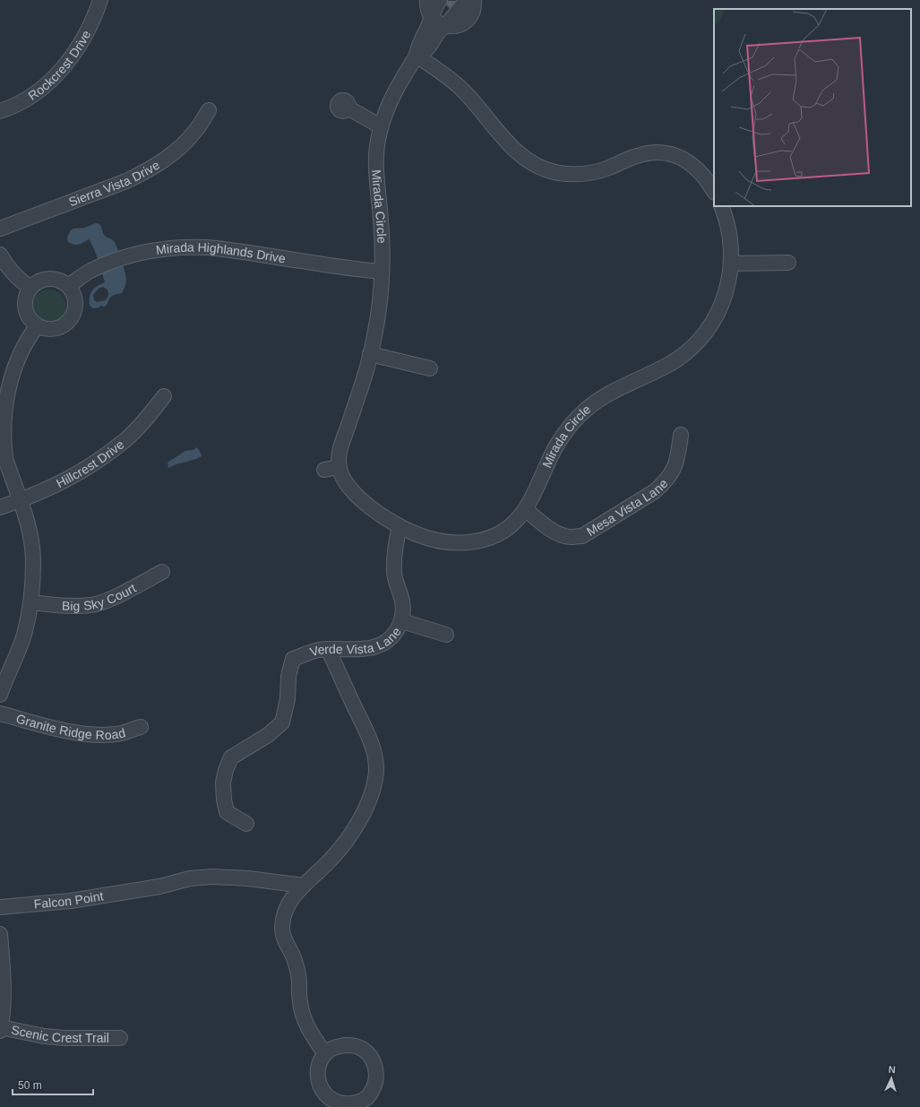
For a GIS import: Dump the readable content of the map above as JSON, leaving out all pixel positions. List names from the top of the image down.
{
  "streets": {
    "street": [
      "Rockcrest Drive",
      "Sierra Vista Drive",
      "Mirada Circle",
      "Mirada Highlands Drive",
      "Hillcrest Drive",
      "Mesa Vista Lane",
      "Big Sky Court",
      "Verde Vista Lane",
      "Granite Ridge Road",
      "Falcon Point",
      "Scenic Crest Trail"
    ]
  },
  "crossings": [
    ["Mirada Circle", "Mirada Highlands Drive"],
    ["Mirada Circle", "Mesa Vista Lane"],
    ["Mirada Circle", "Verde Vista Lane"]
  ],
  "scale_bar": "50 m",
  "north": "top"
}
